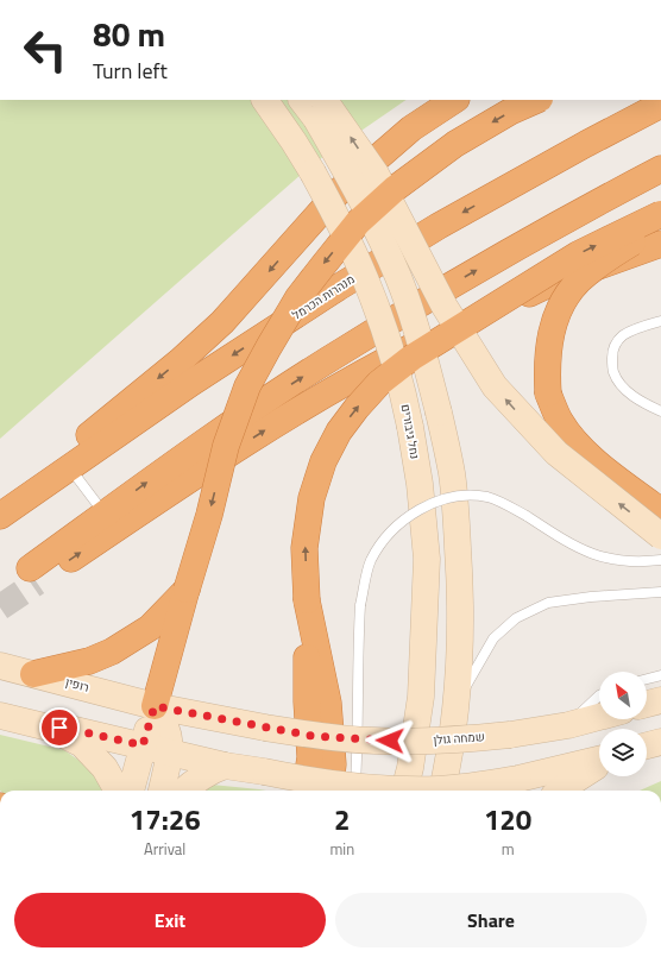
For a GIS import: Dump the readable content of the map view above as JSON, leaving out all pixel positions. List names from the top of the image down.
{
  "streets": {
    "highway": ["מנהרות הכרמל"],
    "main road": ["נחל גיבורים", "רופין", "שמחה גולן"]
  },
  "crossings": [
    ["רופין", "שמחה גולן"]
  ],
  "north": "top left",
  "page": {
    "turn": ["80 m", "Turn left"],
    "eta": [
      "17:26",
      "Arrival",
      "2",
      "min",
      "120",
      "m"
    ],
    "buttons": ["Exit", "Share"]
  }
}
